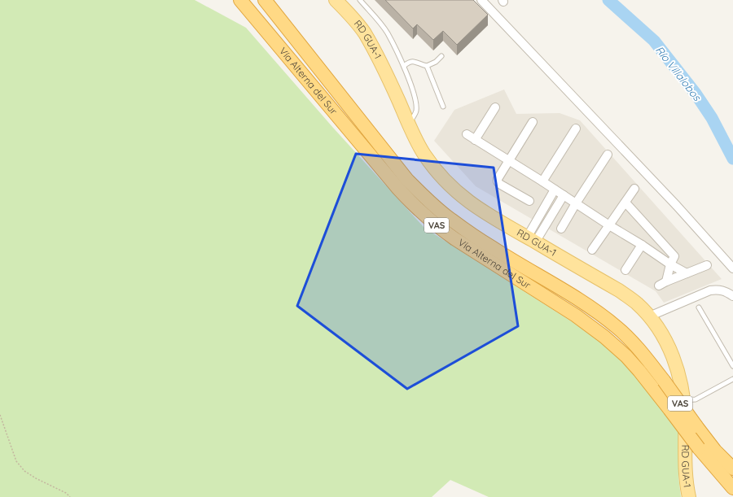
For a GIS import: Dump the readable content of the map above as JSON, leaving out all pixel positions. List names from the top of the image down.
{
  "streets": {
    "highway": ["Vía Alterna del Sur", "VAS"],
    "main road": ["RD GUA-1"]
  },
  "water": ["Río Villalobos"]
}
